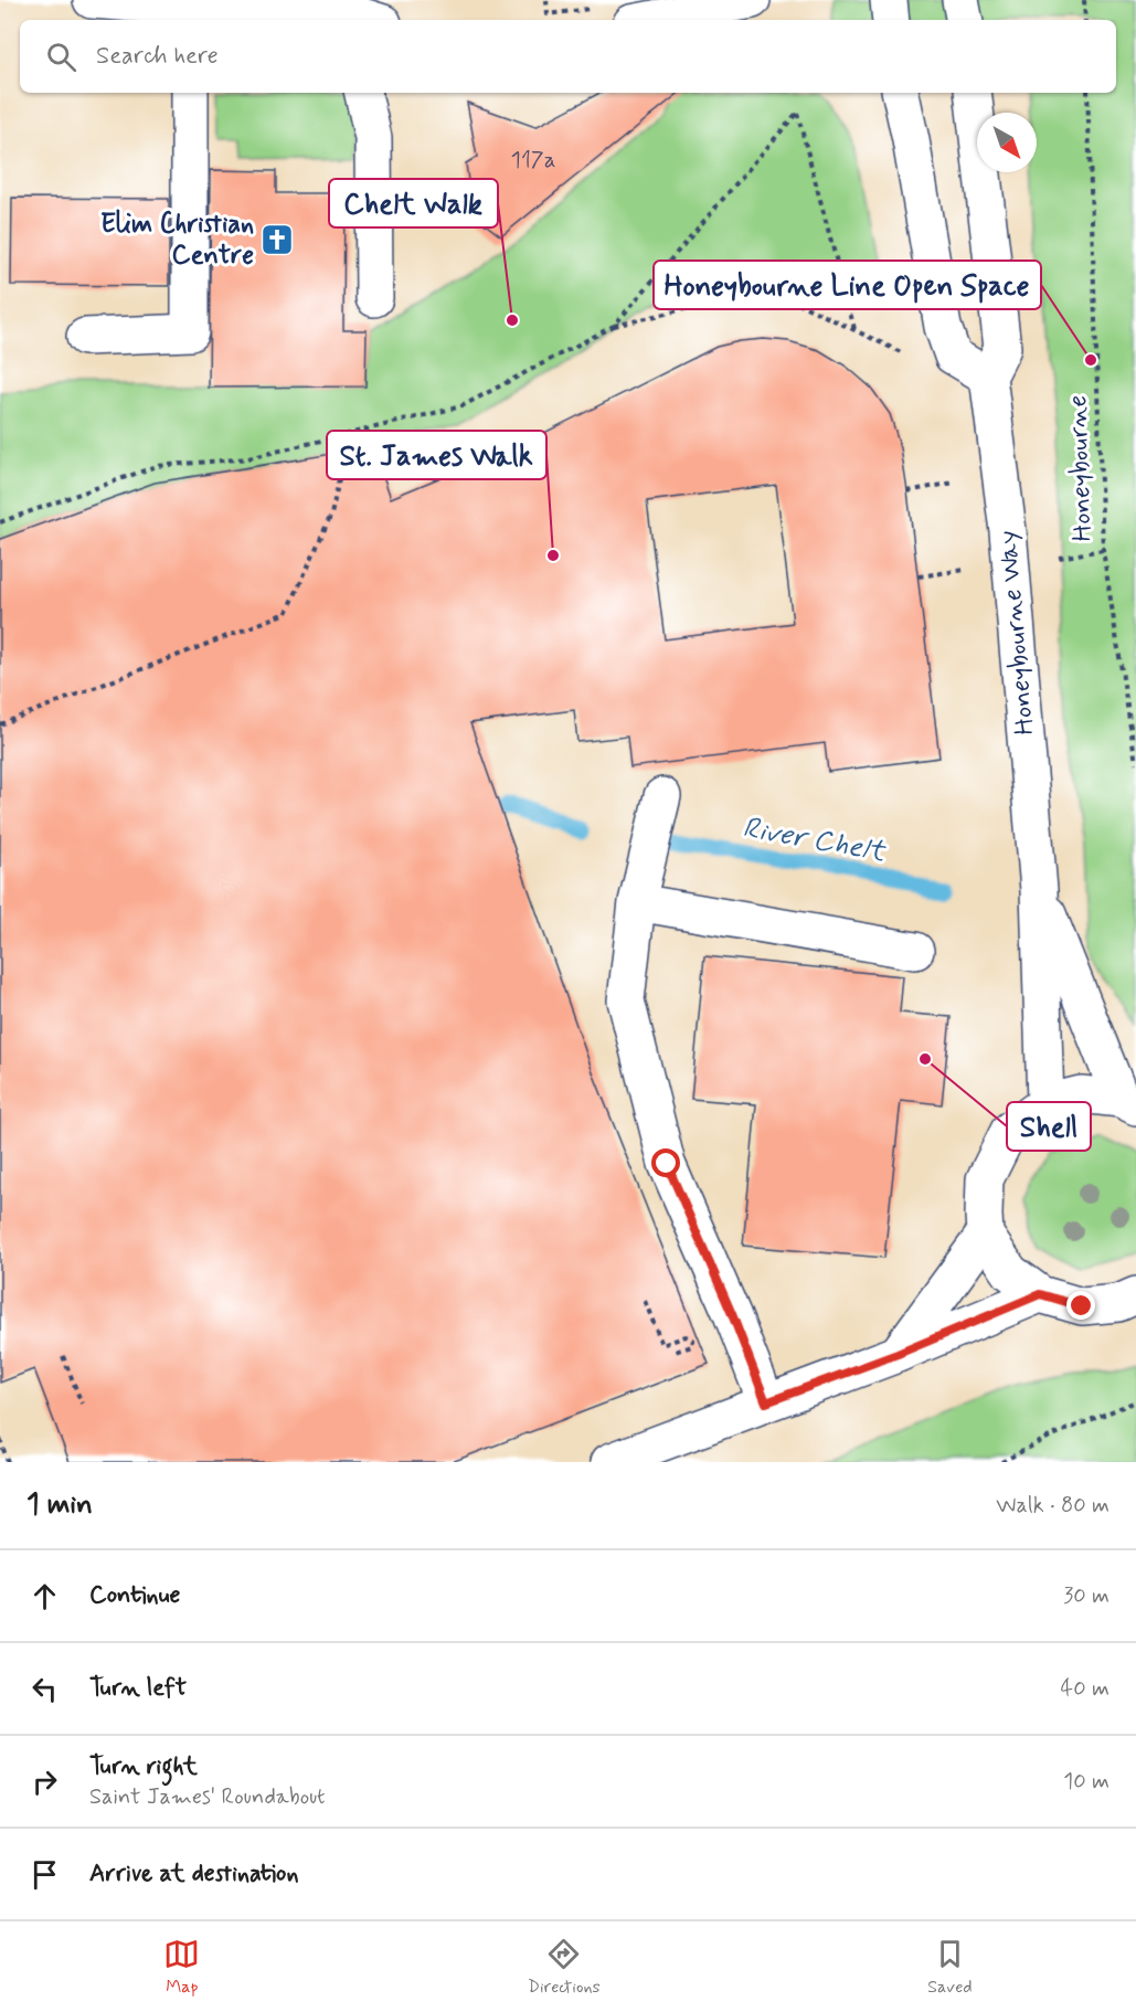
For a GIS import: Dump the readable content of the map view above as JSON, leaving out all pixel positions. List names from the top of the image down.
{
  "streets": {
    "street": ["Honeybourne Way"],
    "path": ["Honeybourne"]
  },
  "water": ["River Chelt"],
  "places": {
    "church": ["Elim Christian Centre"],
    "other": [
      "Chelt Walk",
      "Honeybourne Line Open Space",
      "St. James Walk",
      "Shell"
    ]
  },
  "house_numbers": ["117a"],
  "north": "bottom right",
  "page": {
    "search": "Search here",
    "heading": ["1 min", "Walk · 80 m"],
    "list": [
      ["Continue", "30 m"],
      ["Turn left", "40 m"],
      ["Turn right", "Saint James' Roundabout", "10 m"],
      "Arrive at destination"
    ],
    "nav": ["Map", "Directions", "Saved"]
  }
}
